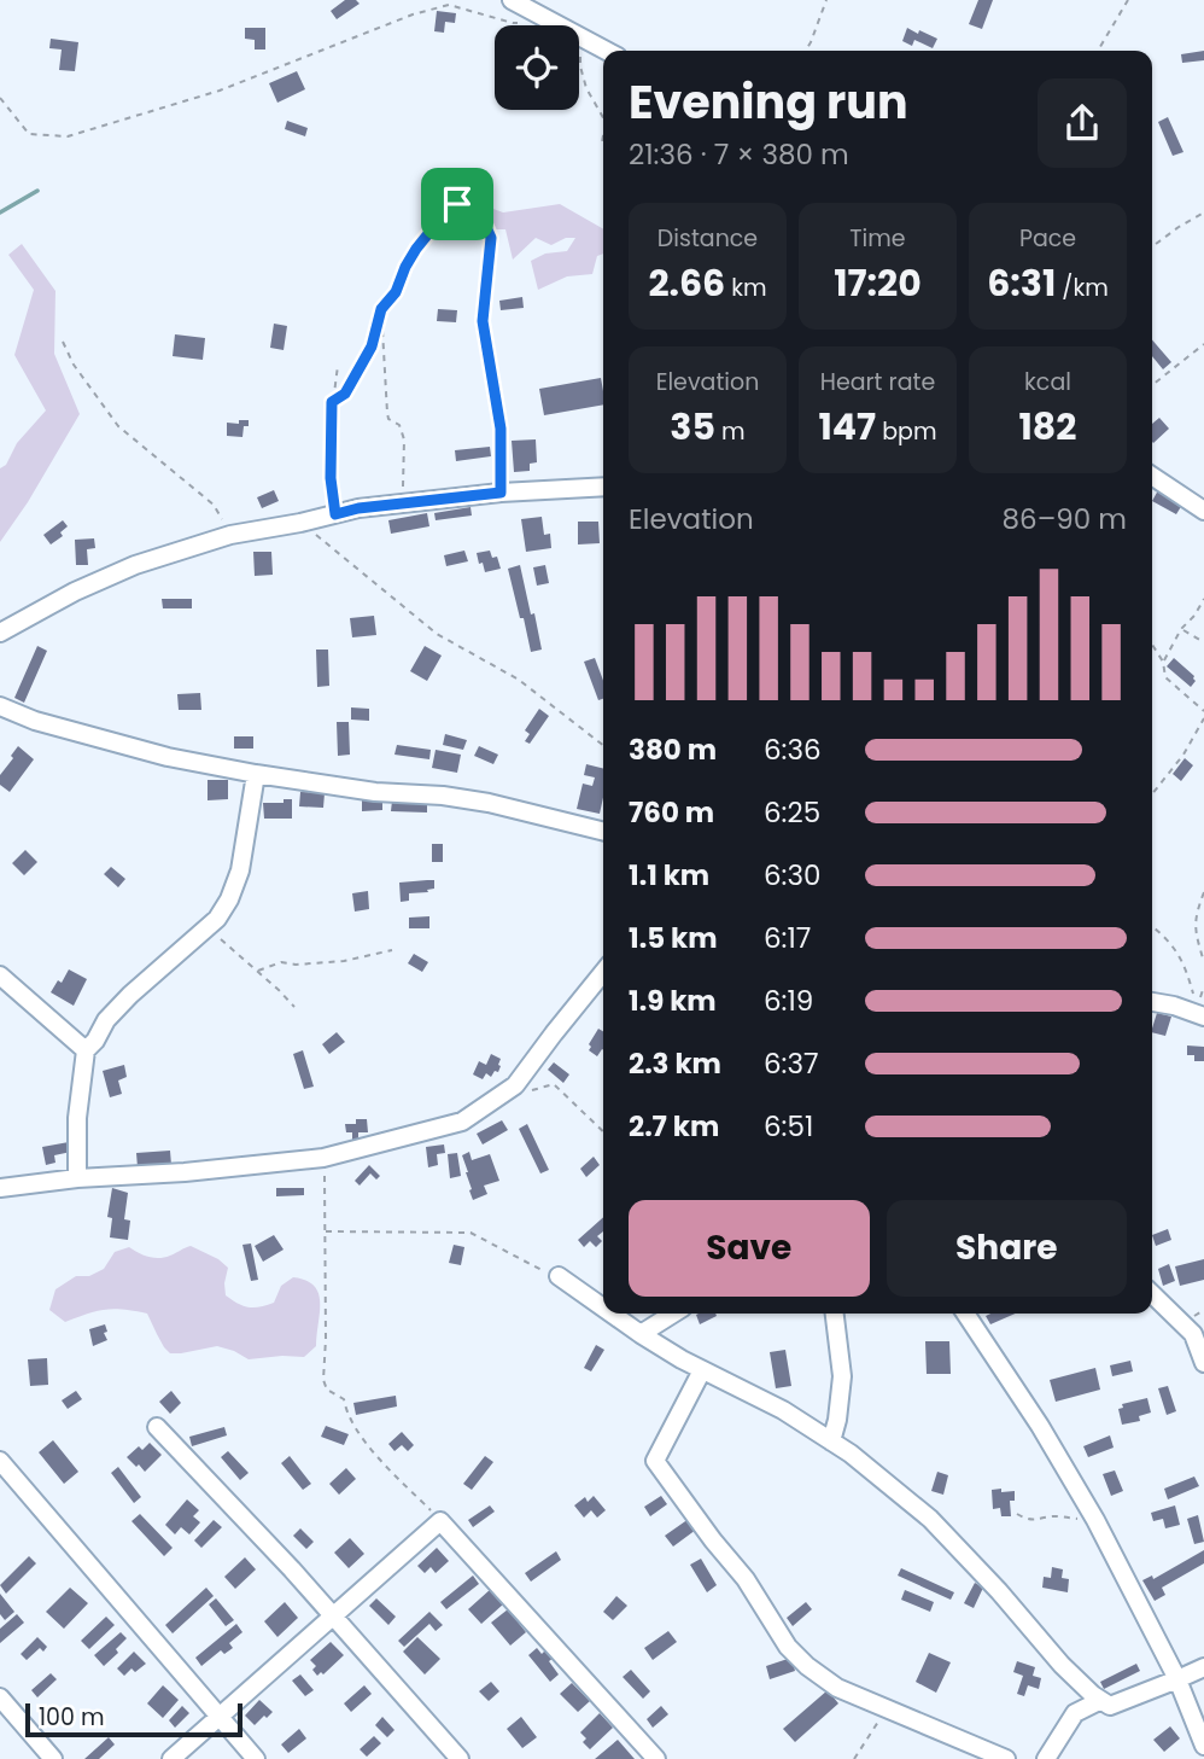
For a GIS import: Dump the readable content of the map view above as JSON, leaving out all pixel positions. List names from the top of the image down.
{
  "scale_bar": "100 m",
  "page": {
    "heading": ["Evening run", "21:36 · 7 × 380 m"],
    "stats": [
      ["Distance", "2.66 km"],
      ["Time", "17:20"],
      ["Pace", "6:31 /km"],
      ["Elevation", "35 m"],
      ["Heart rate", "147 bpm"],
      ["kcal", "182"]
    ],
    "chart": ["Elevation", "86–90 m"],
    "list": [
      {
        "name": "380 m",
        "note": "6:36"
      },
      {
        "name": "760 m",
        "note": "6:25"
      },
      {
        "name": "1.1 km",
        "note": "6:30"
      },
      {
        "name": "1.5 km",
        "note": "6:17"
      },
      {
        "name": "1.9 km",
        "note": "6:19"
      },
      {
        "name": "2.3 km",
        "note": "6:37"
      },
      {
        "name": "2.7 km",
        "note": "6:51"
      }
    ],
    "buttons": ["Save", "Share"],
    "scale": "100 m"
  }
}
